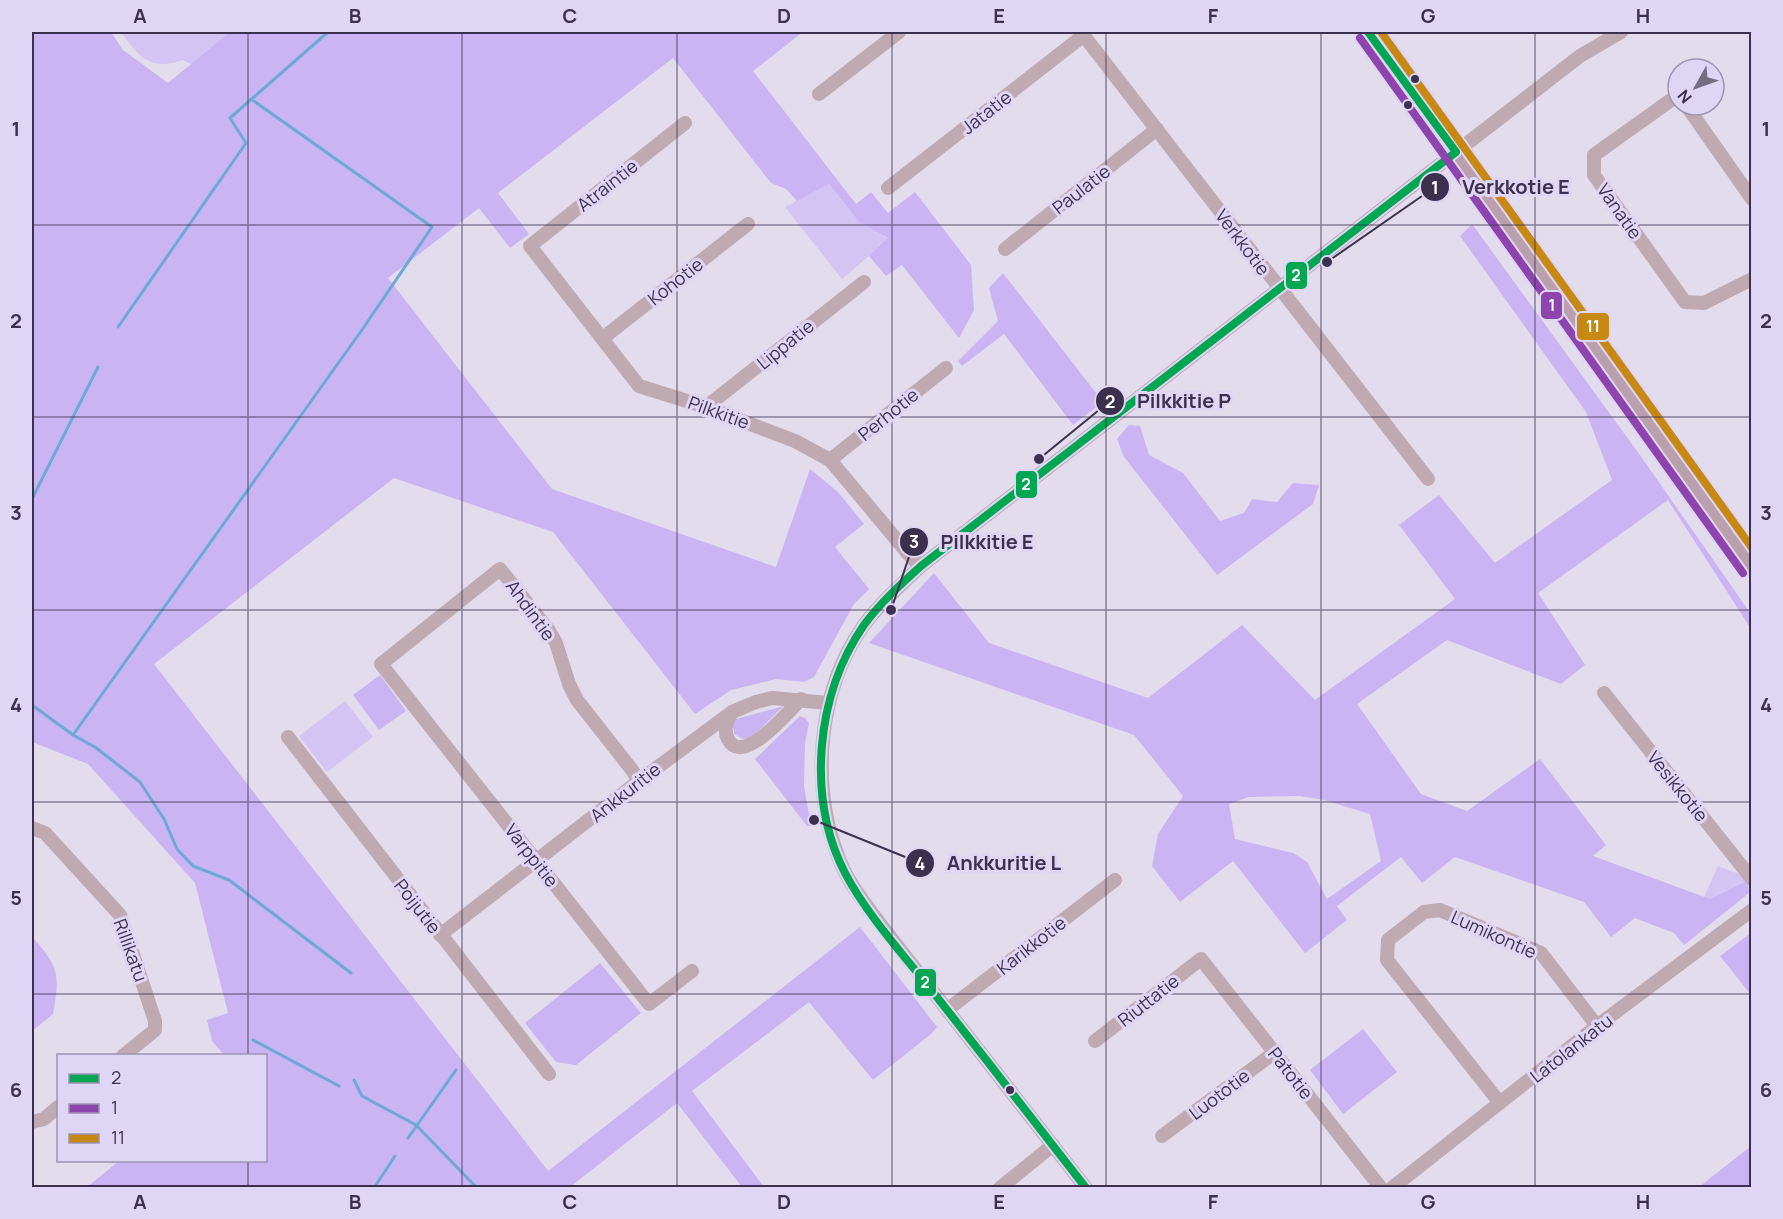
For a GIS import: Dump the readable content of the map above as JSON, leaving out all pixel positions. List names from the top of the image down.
{
  "streets": {
    "street": [
      "Jatatie",
      "Atraintie",
      "Paulatie",
      "Vanatie",
      "Verkkotie",
      "Kohotie",
      "Lippatie",
      "Pilkkitie",
      "Perhotie",
      "Ahdintie",
      "Vesikkotie",
      "Ankkuritie",
      "Varppitie",
      "Poijutie",
      "Lumikontie",
      "Karikkotie",
      "Rillikatu",
      "Riuttatie",
      "Latolankatu",
      "Patotie",
      "Luototie"
    ]
  },
  "crossings": [
    ["Jatatie", "Verkkotie"],
    ["Atraintie", "Pilkkitie"],
    ["Paulatie", "Verkkotie"],
    ["Kohotie", "Pilkkitie"],
    ["Lippatie", "Pilkkitie"],
    ["Pilkkitie", "Perhotie"],
    ["Ahdintie", "Ankkuritie"],
    ["Ahdintie", "Varppitie"],
    ["Ankkuritie", "Varppitie"],
    ["Ankkuritie", "Poijutie"],
    ["Lumikontie", "Latolankatu"],
    ["Riuttatie", "Patotie"],
    ["Patotie", "Luototie"]
  ],
  "places": [
    "Verkkotie E",
    "Pilkkitie P",
    "Pilkkitie E",
    "Ankkuritie L"
  ],
  "lines": ["transit line 2", "transit line 11", "transit line 1"],
  "legend": ["2", "1", "11"],
  "north": "bottom left",
  "grid": {
    "columns": [
      "A",
      "B",
      "C",
      "D",
      "E",
      "F",
      "G",
      "H"
    ],
    "rows": [
      "1",
      "2",
      "3",
      "4",
      "5",
      "6"
    ]
  }
}
